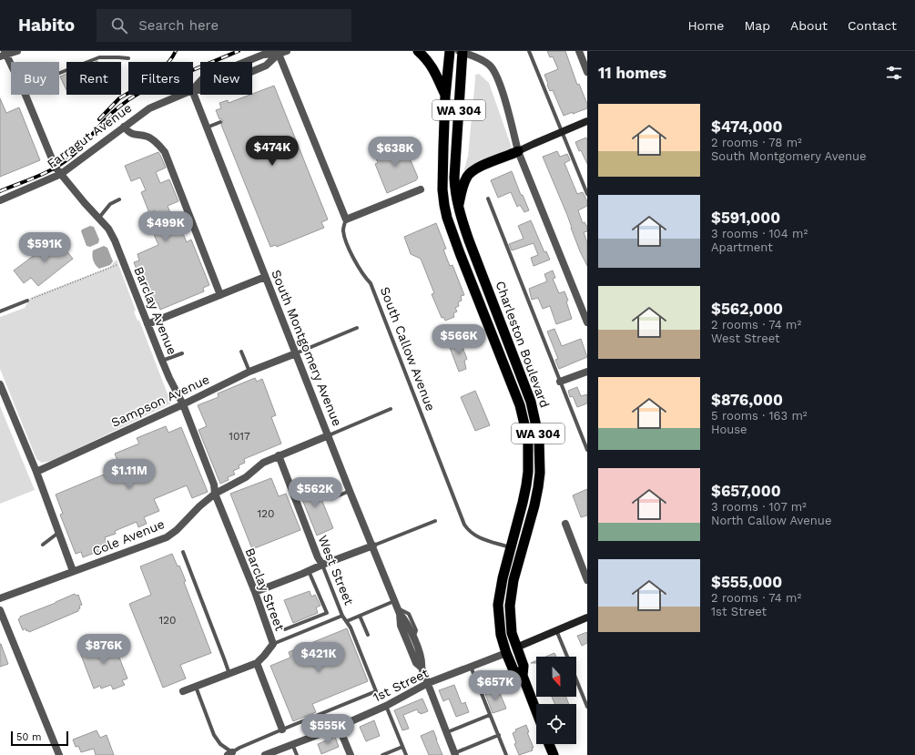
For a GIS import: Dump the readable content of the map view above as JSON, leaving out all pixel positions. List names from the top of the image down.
{
  "streets": {
    "highway": ["WA 304", "Charleston Boulevard"],
    "street": [
      "Farragut Avenue",
      "Barclay Avenue",
      "South Montgomery Avenue",
      "South Callow Avenue",
      "Sampson Avenue",
      "Cole Avenue",
      "West Street",
      "Barclay Street",
      "1st Street"
    ]
  },
  "crossings": [
    ["WA 304", "Charleston Boulevard"],
    ["WA 304", "1st Street"],
    ["Farragut Avenue", "Barclay Avenue"],
    ["Farragut Avenue", "South Callow Avenue"],
    ["Barclay Avenue", "Sampson Avenue"],
    ["Barclay Avenue", "Cole Avenue"],
    ["Barclay Avenue", "Barclay Street"],
    ["Charleston Boulevard", "South Callow Avenue"],
    ["Charleston Boulevard", "1st Street"],
    ["South Montgomery Avenue", "Sampson Avenue"],
    ["South Montgomery Avenue", "Cole Avenue"],
    ["South Montgomery Avenue", "1st Street"],
    ["Cole Avenue", "West Street"],
    ["Cole Avenue", "Barclay Street"]
  ],
  "house_numbers": ["1017", "120", "120"],
  "scale_bar": "50 m",
  "north": "bottom",
  "page": {
    "header": "Habito",
    "search": "Search here",
    "nav": [
      "Home",
      "Map",
      "About",
      "Contact"
    ],
    "heading": "11 homes",
    "chip": [
      "Buy",
      "Rent",
      "Filters",
      "New"
    ],
    "list": [
      {
        "name": "$474,000",
        "note": "2 rooms · 78 m² · South Montgomery Avenue"
      },
      {
        "name": "$591,000",
        "note": "3 rooms · 104 m² · Apartment"
      },
      {
        "name": "$562,000",
        "note": "2 rooms · 74 m² · West Street"
      },
      {
        "name": "$876,000",
        "note": "5 rooms · 163 m² · House"
      },
      {
        "name": "$657,000",
        "note": "3 rooms · 107 m² · North Callow Avenue"
      },
      {
        "name": "$555,000",
        "note": "2 rooms · 74 m² · 1st Street"
      }
    ],
    "price": [
      "$474K",
      "$638K",
      "$499K",
      "$591K",
      "$566K",
      "$1.11M",
      "$562K",
      "$876K",
      "$421K",
      "$657K",
      "$555K"
    ],
    "scale": "50 m"
  }
}
